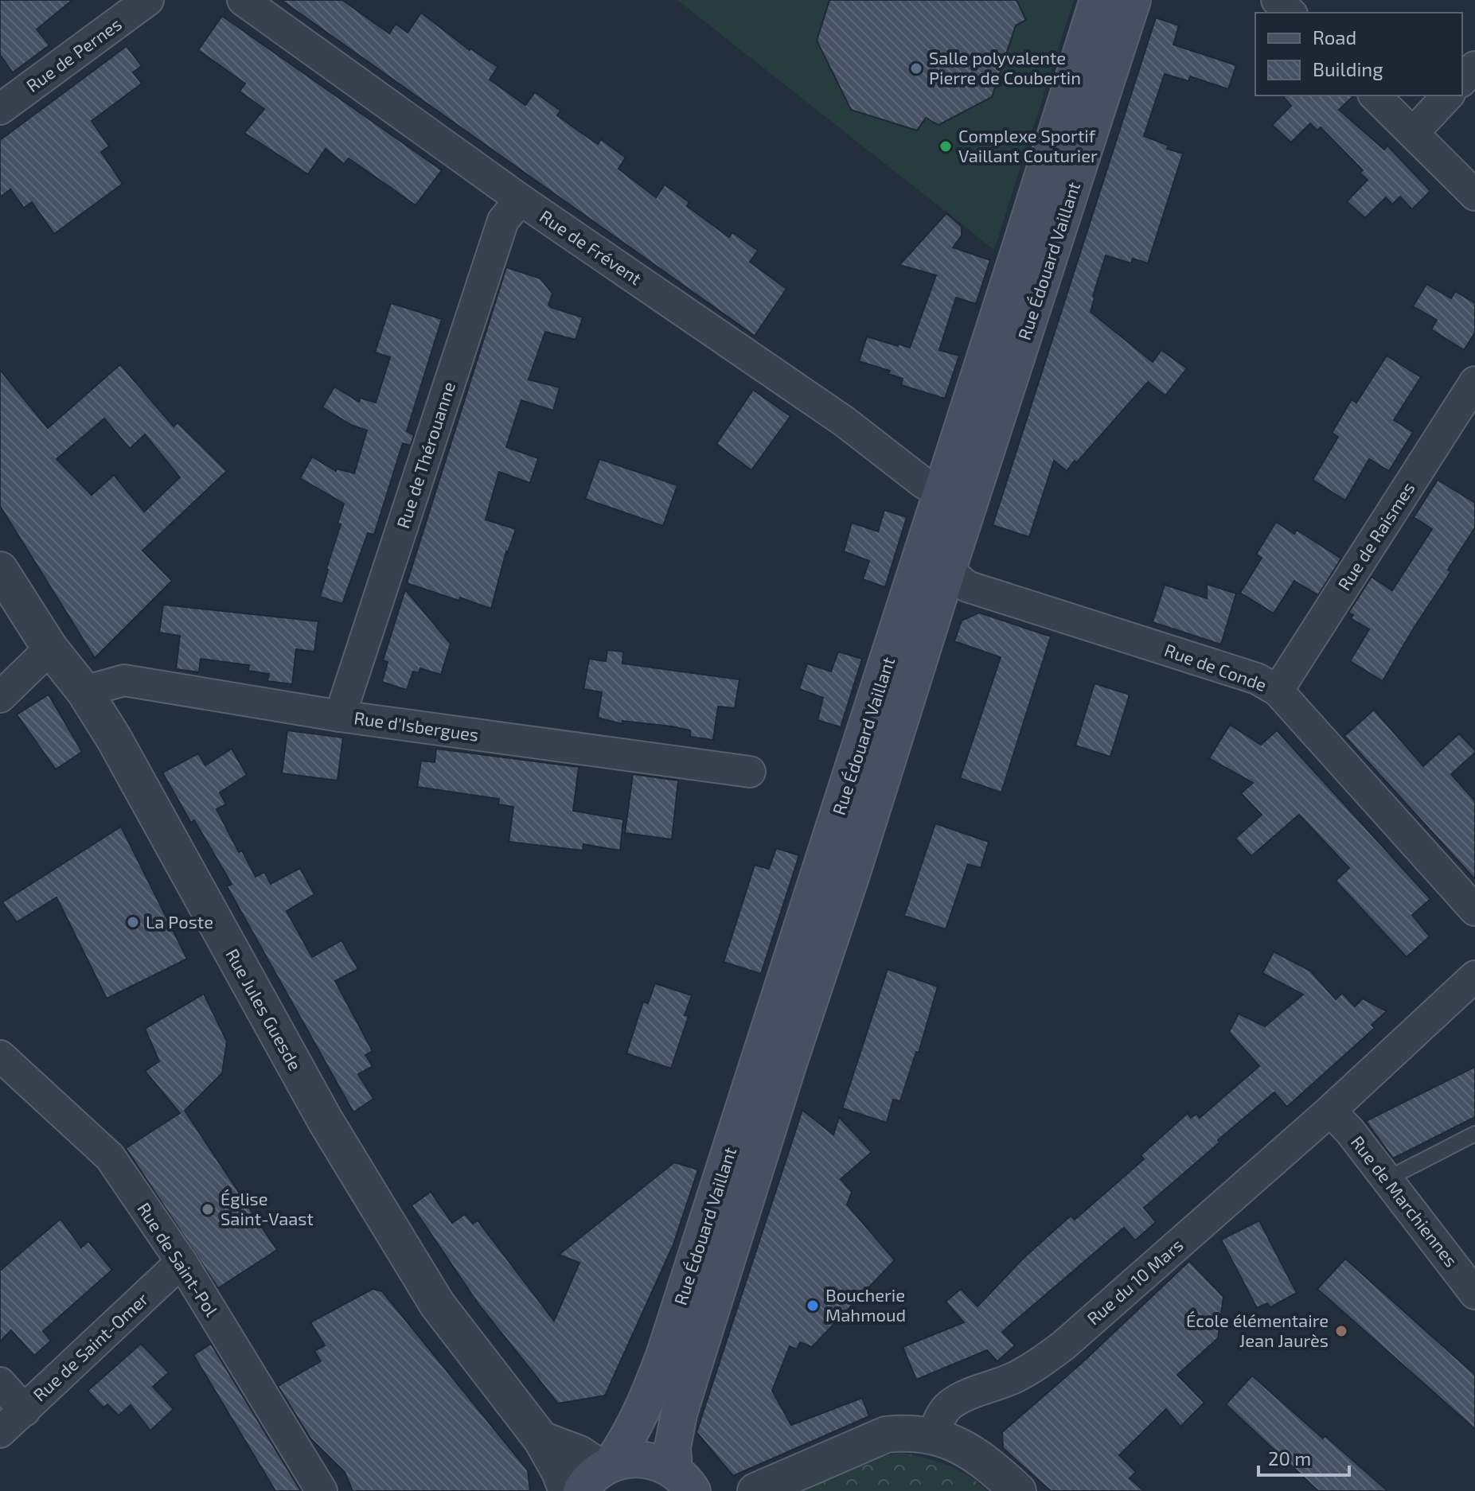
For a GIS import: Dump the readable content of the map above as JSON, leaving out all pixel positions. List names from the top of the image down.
{
  "streets": {
    "main road": ["Rue Édouard Vaillant"],
    "street": [
      "Rue de Pernes",
      "Rue de Frévent",
      "Rue de Thérouanne",
      "Rue de Raismes",
      "Rue de Conde",
      "Rue d'Isbergues",
      "Rue Jules Guesde",
      "Rue de Marchiennes",
      "Rue de Saint-Pol",
      "Rue du 10 Mars",
      "Rue de Saint-Omer"
    ]
  },
  "crossings": [
    ["Rue de Frévent", "Rue Édouard Vaillant"],
    ["Rue de Frévent", "Rue de Thérouanne"],
    ["Rue Édouard Vaillant", "Rue de Conde"],
    ["Rue de Thérouanne", "Rue d'Isbergues"],
    ["Rue de Raismes", "Rue de Conde"],
    ["Rue d'Isbergues", "Rue Jules Guesde"],
    ["Rue de Marchiennes", "Rue du 10 Mars"],
    ["Rue de Saint-Pol", "Rue de Saint-Omer"]
  ],
  "places": [
    "Salle polyvalente Pierre de Coubertin",
    "Complexe Sportif Vaillant Couturier",
    "La Poste",
    "Église Saint-Vaast",
    "Boucherie Mahmoud",
    "École élémentaire Jean Jaurès"
  ],
  "legend": ["Road", "Building"],
  "scale_bar": "20 m"
}
